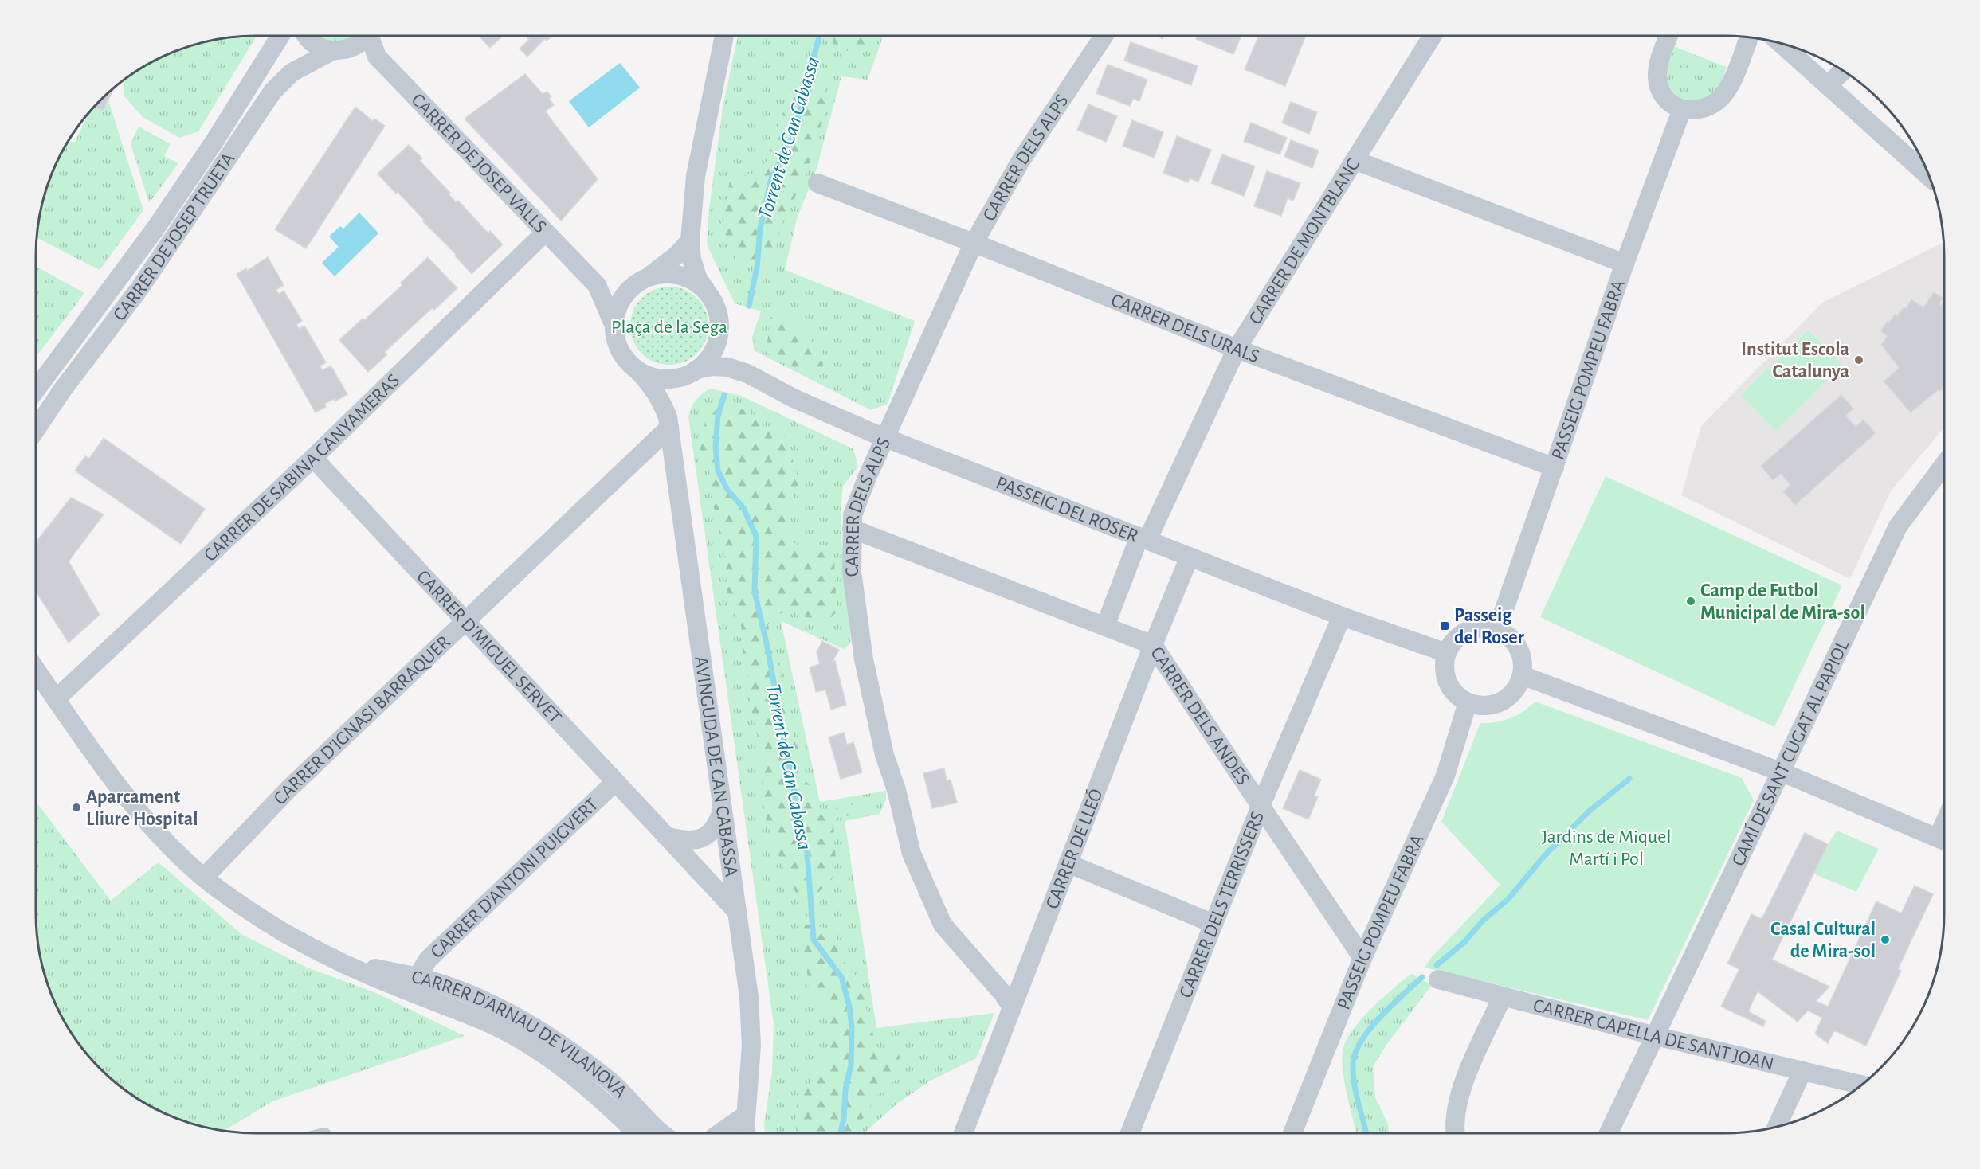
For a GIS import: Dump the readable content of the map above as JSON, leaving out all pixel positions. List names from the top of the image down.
{
  "streets": {
    "street": [
      "CARRER DELS ALPS",
      "CARRER DE JOSEP VALLS",
      "CARRER DE JOSEP TRUETA",
      "CARRER DE MONTBLANC",
      "CARRER DELS URALS",
      "PASSEIG POMPEU FABRA",
      "CARRER DE SABINA CANYAMERAS",
      "PASSEIG DEL ROSER",
      "CARRER D'MIGUEL SERVET",
      "CARRER DELS ANDES",
      "CARRER D'IGNASI BARRAQUER",
      "CAMÍ DE SANT CUGAT AL PAPIOL",
      "AVINGUDA DE CAN CABASSA",
      "CARRER DE LLEÓ",
      "CARRER D'ANTONI PUIGVERT",
      "CARRER DELS TERRISSERS",
      "CARRER CAPELLA DE SANT JOAN",
      "CARRER D'ARNAU DE VILANOVA"
    ]
  },
  "crossings": [
    ["CARRER DELS ALPS", "CARRER DELS URALS"],
    ["CARRER DELS ALPS", "PASSEIG DEL ROSER"],
    ["CARRER DELS ALPS", "CARRER DELS ANDES"],
    ["CARRER DELS ALPS", "CARRER DE LLEÓ"],
    ["CARRER DE JOSEP VALLS", "CARRER DE SABINA CANYAMERAS"],
    ["CARRER DE JOSEP VALLS", "PASSEIG DEL ROSER"],
    ["CARRER DE JOSEP VALLS", "AVINGUDA DE CAN CABASSA"],
    ["CARRER DE MONTBLANC", "CARRER DELS URALS"],
    ["CARRER DE MONTBLANC", "PASSEIG DEL ROSER"],
    ["CARRER DE MONTBLANC", "CARRER DELS ANDES"],
    ["CARRER DELS URALS", "PASSEIG POMPEU FABRA"],
    ["PASSEIG POMPEU FABRA", "PASSEIG DEL ROSER"],
    ["PASSEIG POMPEU FABRA", "CARRER DELS ANDES"],
    ["CARRER DE SABINA CANYAMERAS", "CARRER D'MIGUEL SERVET"],
    ["CARRER DE SABINA CANYAMERAS", "CARRER D'ARNAU DE VILANOVA"],
    ["PASSEIG DEL ROSER", "AVINGUDA DE CAN CABASSA"],
    ["PASSEIG DEL ROSER", "CARRER DE LLEÓ"],
    ["PASSEIG DEL ROSER", "CARRER DELS TERRISSERS"],
    ["CARRER D'MIGUEL SERVET", "CARRER D'IGNASI BARRAQUER"],
    ["CARRER D'MIGUEL SERVET", "AVINGUDA DE CAN CABASSA"],
    ["CARRER D'MIGUEL SERVET", "CARRER D'ANTONI PUIGVERT"],
    ["CARRER DELS ANDES", "CARRER DE LLEÓ"],
    ["CARRER DELS ANDES", "CARRER DELS TERRISSERS"],
    ["CARRER D'IGNASI BARRAQUER", "AVINGUDA DE CAN CABASSA"],
    ["CARRER D'IGNASI BARRAQUER", "CARRER D'ARNAU DE VILANOVA"],
    ["CAMÍ DE SANT CUGAT AL PAPIOL", "CARRER CAPELLA DE SANT JOAN"],
    ["CARRER D'ANTONI PUIGVERT", "CARRER D'ARNAU DE VILANOVA"]
  ],
  "water": ["Torrent de Can Cabassa"],
  "parks": ["Plaça de la Sega", "Jardins de Miquel Martí i Pol"],
  "places": {
    "other": [
      "Institut Escola Catalunya",
      "Camp de Futbol Municipal de Mira-sol",
      "Aparcament Lliure Hospital",
      "Casal Cultural de Mira-sol"
    ],
    "transit": ["Passeig del Roser"]
  }
}
